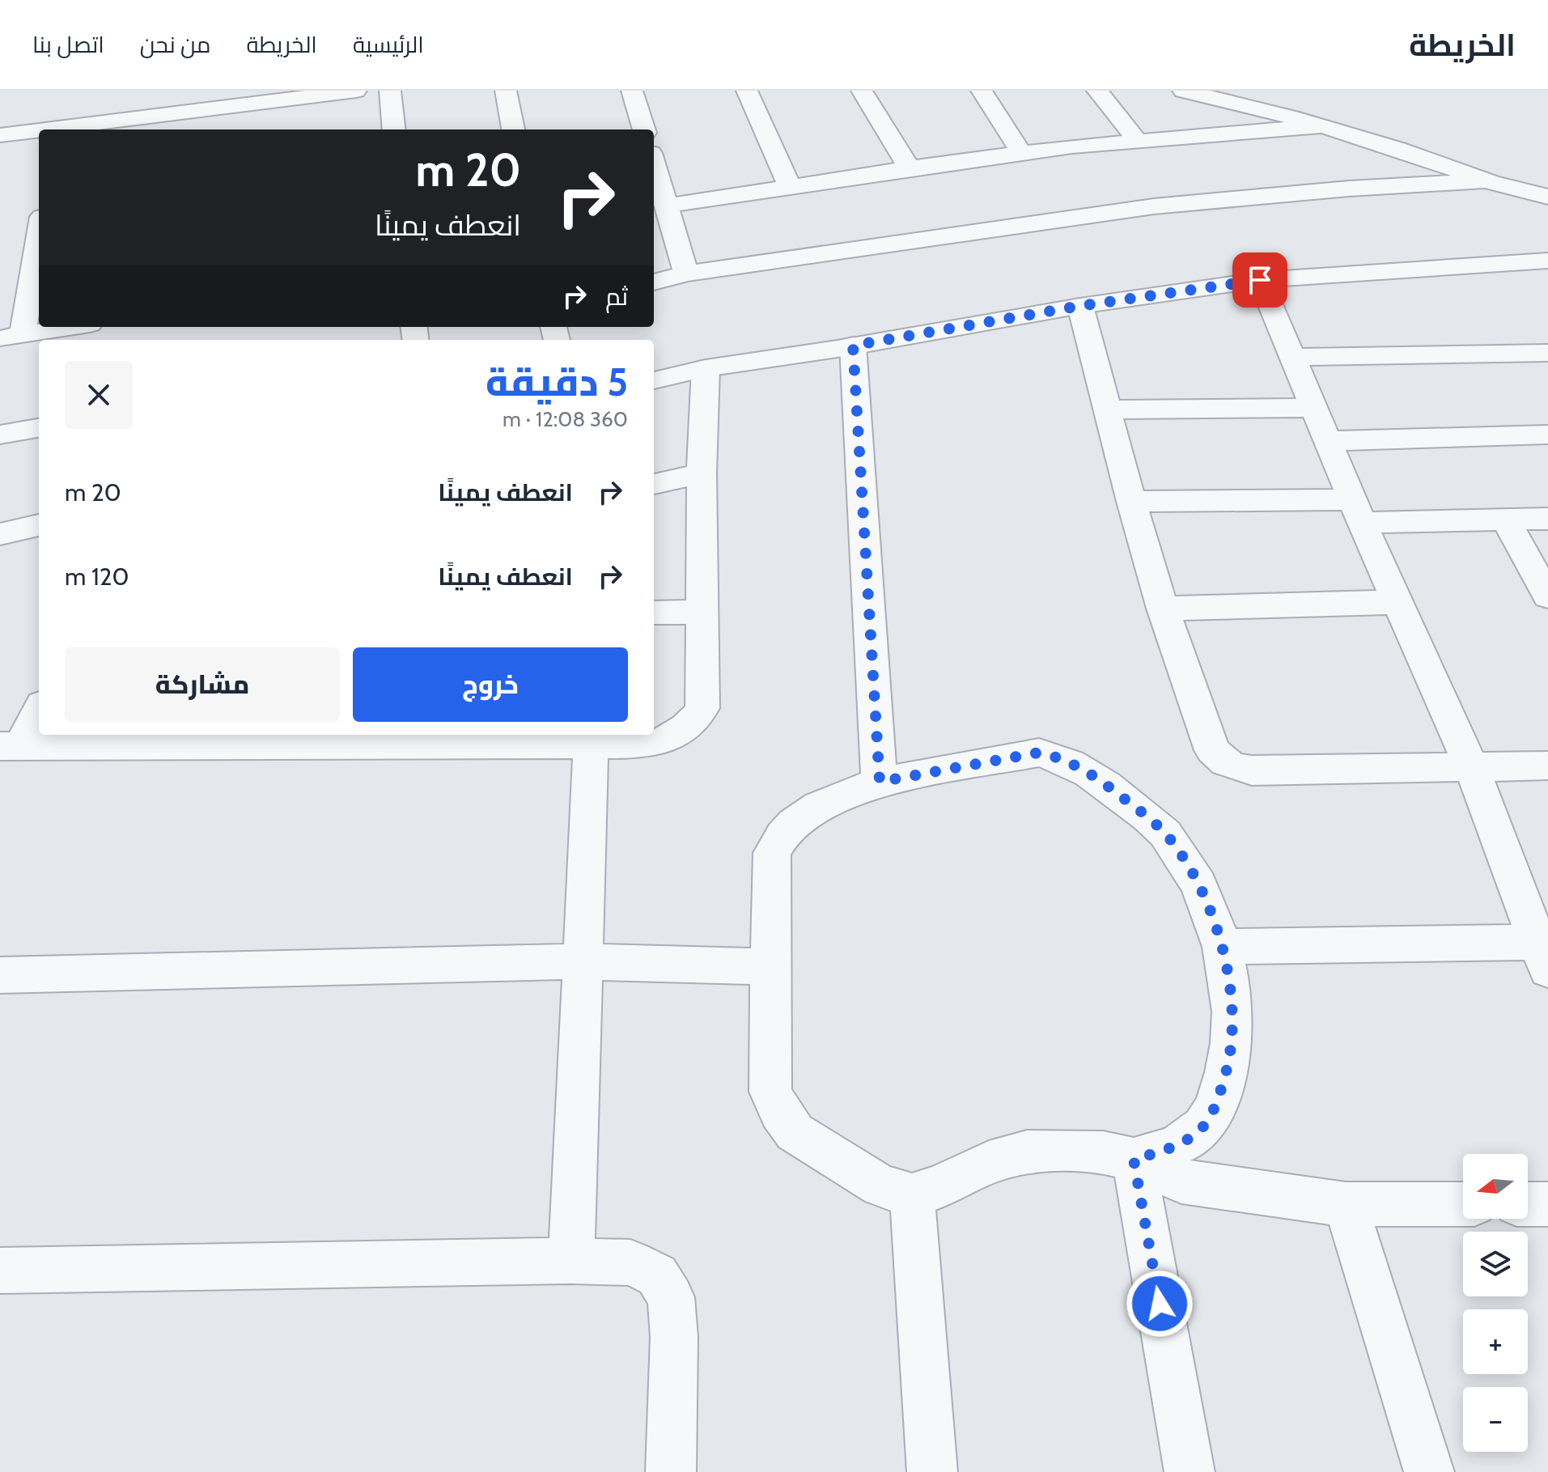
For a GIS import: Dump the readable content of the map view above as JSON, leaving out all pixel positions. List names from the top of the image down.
{
  "north": "left",
  "page": {
    "header": "الخريطة",
    "nav": [
      "الرئيسية",
      "الخريطة",
      "من نحن",
      "اتصل بنا"
    ],
    "turn": ["20 m", "انعطف يمينًا"],
    "then": "ثم",
    "heading": ["5 دقيقة", "360 m · 12:08"],
    "list": [
      {
        "name": "انعطف يمينًا",
        "value": "20 m"
      },
      {
        "name": "انعطف يمينًا",
        "value": "120 m"
      }
    ],
    "buttons": ["خروج", "مشاركة"],
    "map_buttons": ["+", "−"]
  }
}
